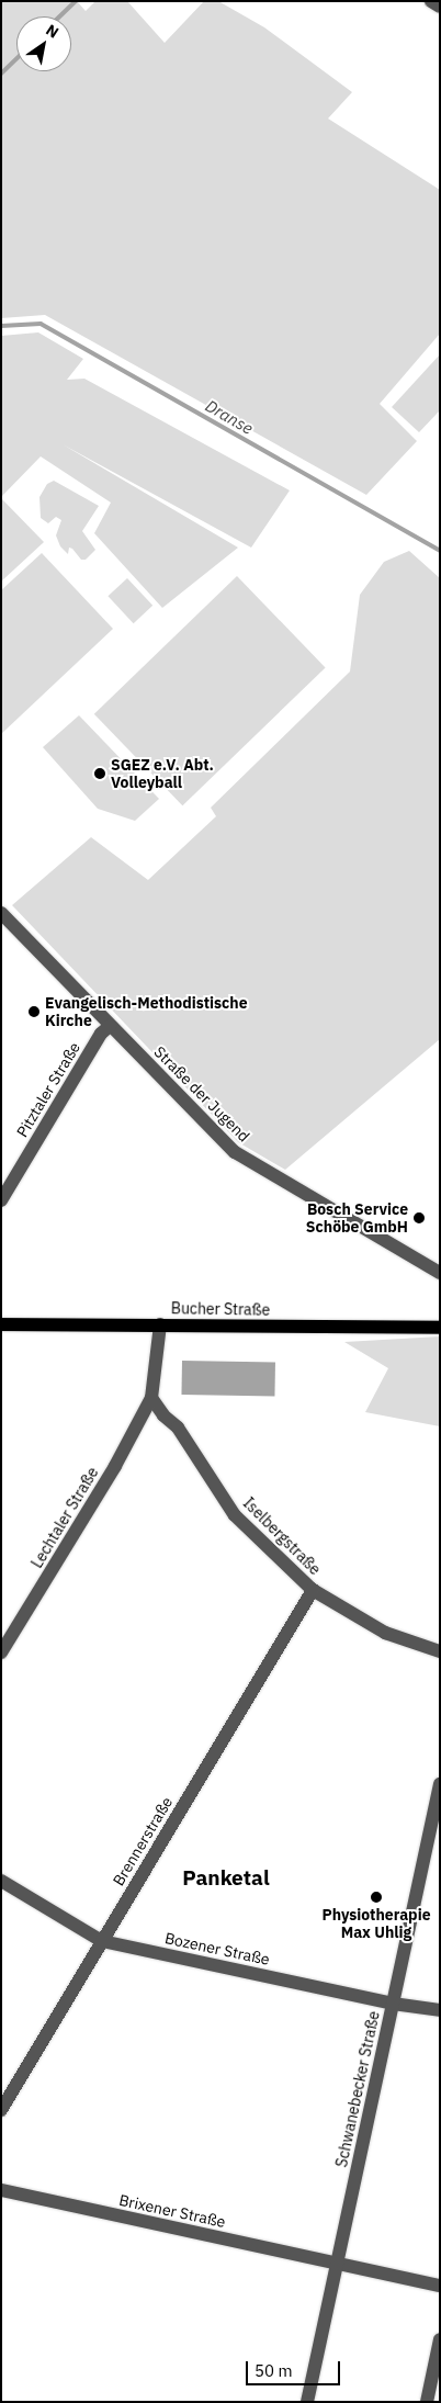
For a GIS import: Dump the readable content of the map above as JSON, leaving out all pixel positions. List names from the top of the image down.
{
  "streets": {
    "main road": ["Bucher Straße"],
    "street": [
      "Pitztaler Straße",
      "Straße der Jugend",
      "Lechtaler Straße",
      "Iselbergstraße",
      "Brennerstraße",
      "Bozener Straße",
      "Schwanebecker Straße",
      "Brixener Straße"
    ]
  },
  "crossings": [
    ["Pitztaler Straße", "Straße der Jugend"],
    ["Lechtaler Straße", "Iselbergstraße"],
    ["Iselbergstraße", "Brennerstraße"],
    ["Brennerstraße", "Bozener Straße"],
    ["Bozener Straße", "Schwanebecker Straße"],
    ["Schwanebecker Straße", "Brixener Straße"]
  ],
  "districts": ["Panketal"],
  "water": ["Dranse"],
  "places": [
    "SGEZ e.V. Abt. Volleyball",
    "Evangelisch-Methodistische Kirche",
    "Bosch Service Schöbe GmbH",
    "Physiotherapie Max Uhlig"
  ],
  "scale_bar": "50 m",
  "north": "top right"
}
